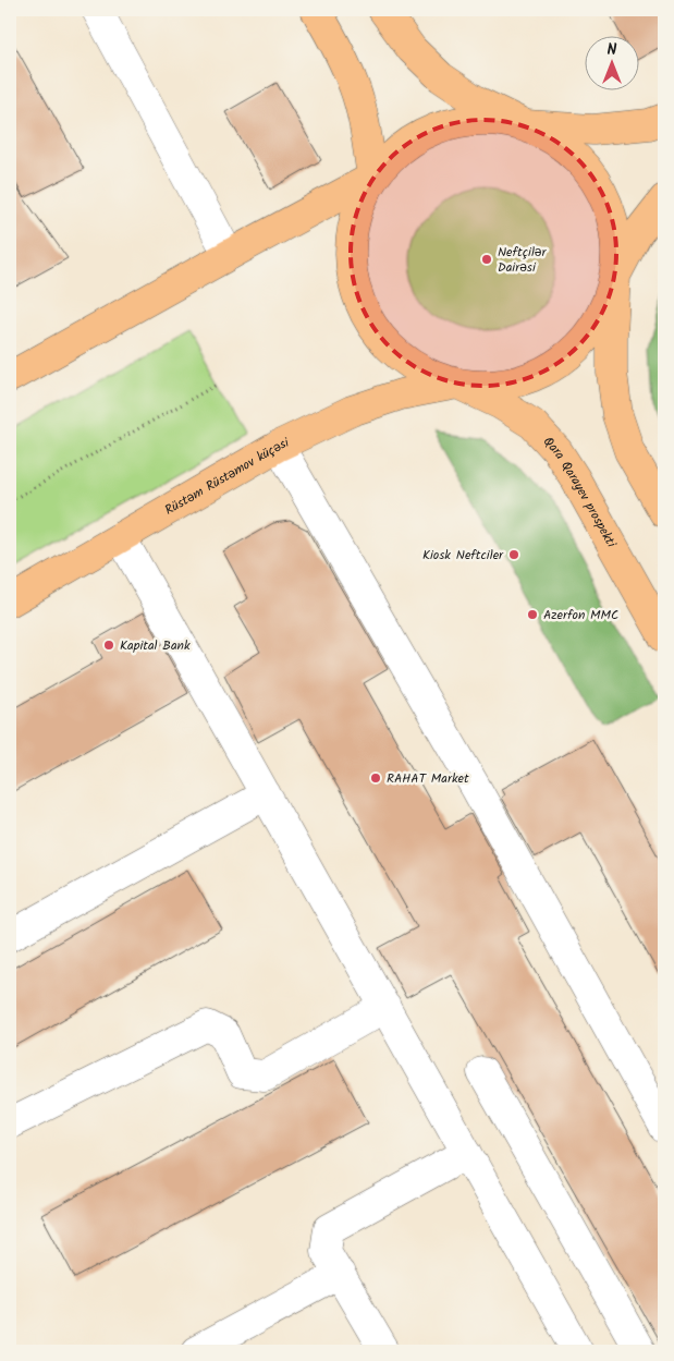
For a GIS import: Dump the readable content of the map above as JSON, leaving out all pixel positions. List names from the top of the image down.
{
  "streets": {
    "main road": ["Rüstəm Rüstəmov küçəsi", "Qara Qarayev prospekti"]
  },
  "crossings": [
    ["Rüstəm Rüstəmov küçəsi", "Qara Qarayev prospekti"]
  ],
  "places": [
    "Neftçilər Dairəsi",
    "Kiosk Neftciler",
    "Azerfon MMC",
    "Kapital Bank",
    "RAHAT Market"
  ],
  "north": "top"
}
